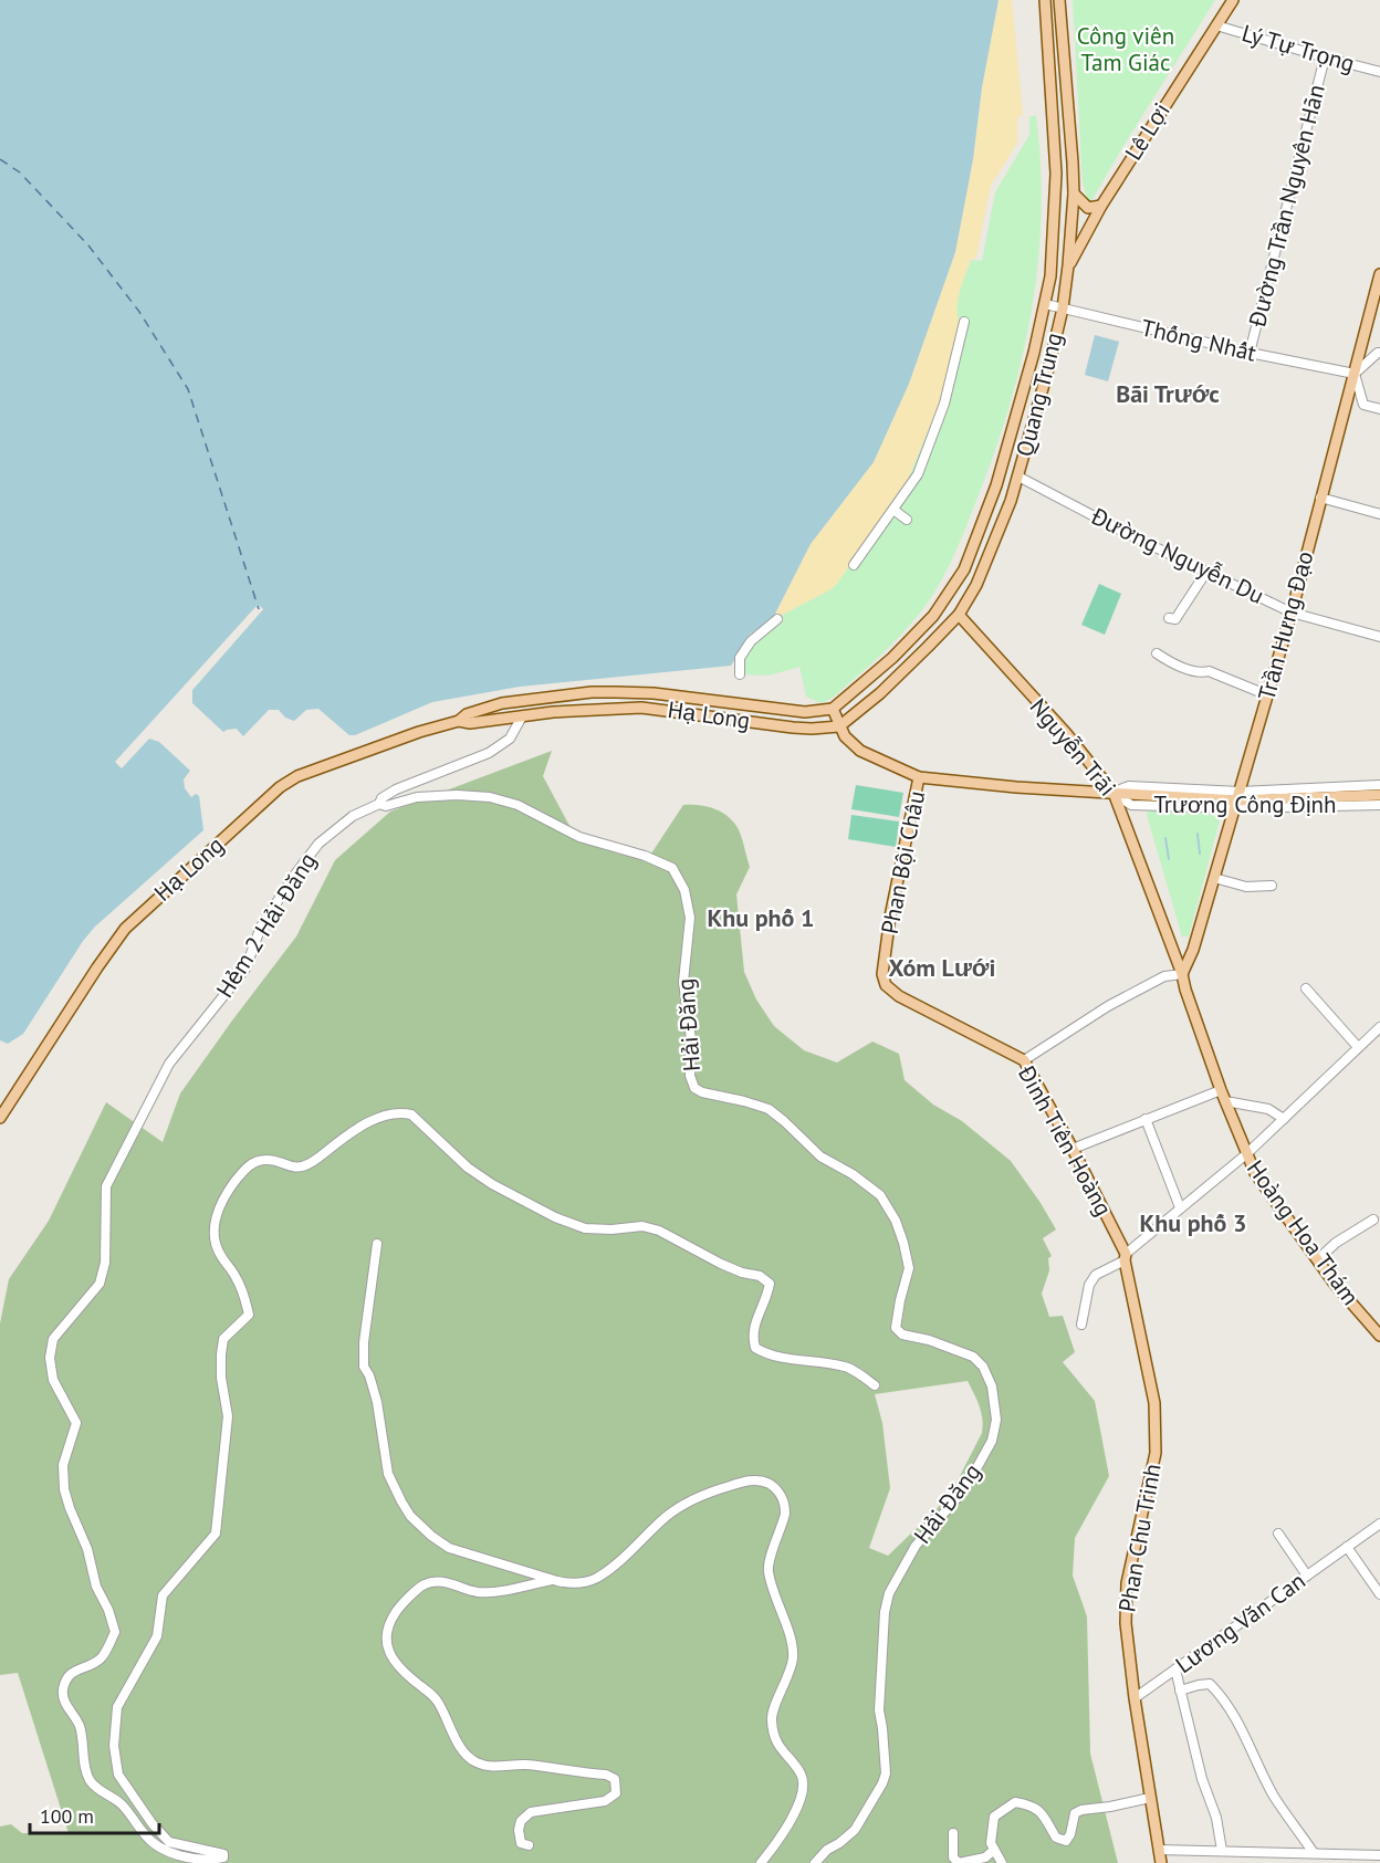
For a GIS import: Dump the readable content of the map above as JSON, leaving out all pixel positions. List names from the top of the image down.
{
  "streets": {
    "main road": [
      "Lê Lợi",
      "Quang Trung",
      "Trần Hưng Đạo",
      "Hạ Long",
      "Nguyễn Trãi",
      "Trương Công Định",
      "Phan Bội Châu",
      "Đinh Tiên Hoàng",
      "Hoàng Hoa Thám",
      "Phan Chu Trinh"
    ],
    "street": [
      "Lý Tự Trọng",
      "Đường Trần Nguyên Hãn",
      "Thống Nhất",
      "Đường Nguyễn Du",
      "Hẻm 2 Hải Đăng",
      "Hải Đăng",
      "Lương Văn Can"
    ]
  },
  "crossings": [
    ["Lý Tự Trọng", "Lê Lợi"],
    ["Lý Tự Trọng", "Đường Trần Nguyên Hãn"],
    ["Lê Lợi", "Quang Trung"],
    ["Đường Trần Nguyên Hãn", "Thống Nhất"],
    ["Thống Nhất", "Quang Trung"],
    ["Thống Nhất", "Trần Hưng Đạo"],
    ["Quang Trung", "Đường Nguyễn Du"],
    ["Quang Trung", "Hạ Long"],
    ["Quang Trung", "Nguyễn Trãi"],
    ["Quang Trung", "Trương Công Định"],
    ["Đường Nguyễn Du", "Trần Hưng Đạo"],
    ["Trần Hưng Đạo", "Nguyễn Trãi"],
    ["Trần Hưng Đạo", "Trương Công Định"],
    ["Trần Hưng Đạo", "Hoàng Hoa Thám"],
    ["Hạ Long", "Trương Công Định"],
    ["Nguyễn Trãi", "Trương Công Định"],
    ["Nguyễn Trãi", "Hoàng Hoa Thám"],
    ["Trương Công Định", "Phan Bội Châu"],
    ["Phan Bội Châu", "Đinh Tiên Hoàng"],
    ["Hẻm 2 Hải Đăng", "Hải Đăng"],
    ["Đinh Tiên Hoàng", "Phan Chu Trinh"],
    ["Phan Chu Trinh", "Lương Văn Can"]
  ],
  "districts": [
    "Bãi Trước",
    "Khu phố 1",
    "Xóm Lưới",
    "Khu phố 3"
  ],
  "parks": ["Công viên Tam Giác"],
  "scale_bar": "100 m"
}
